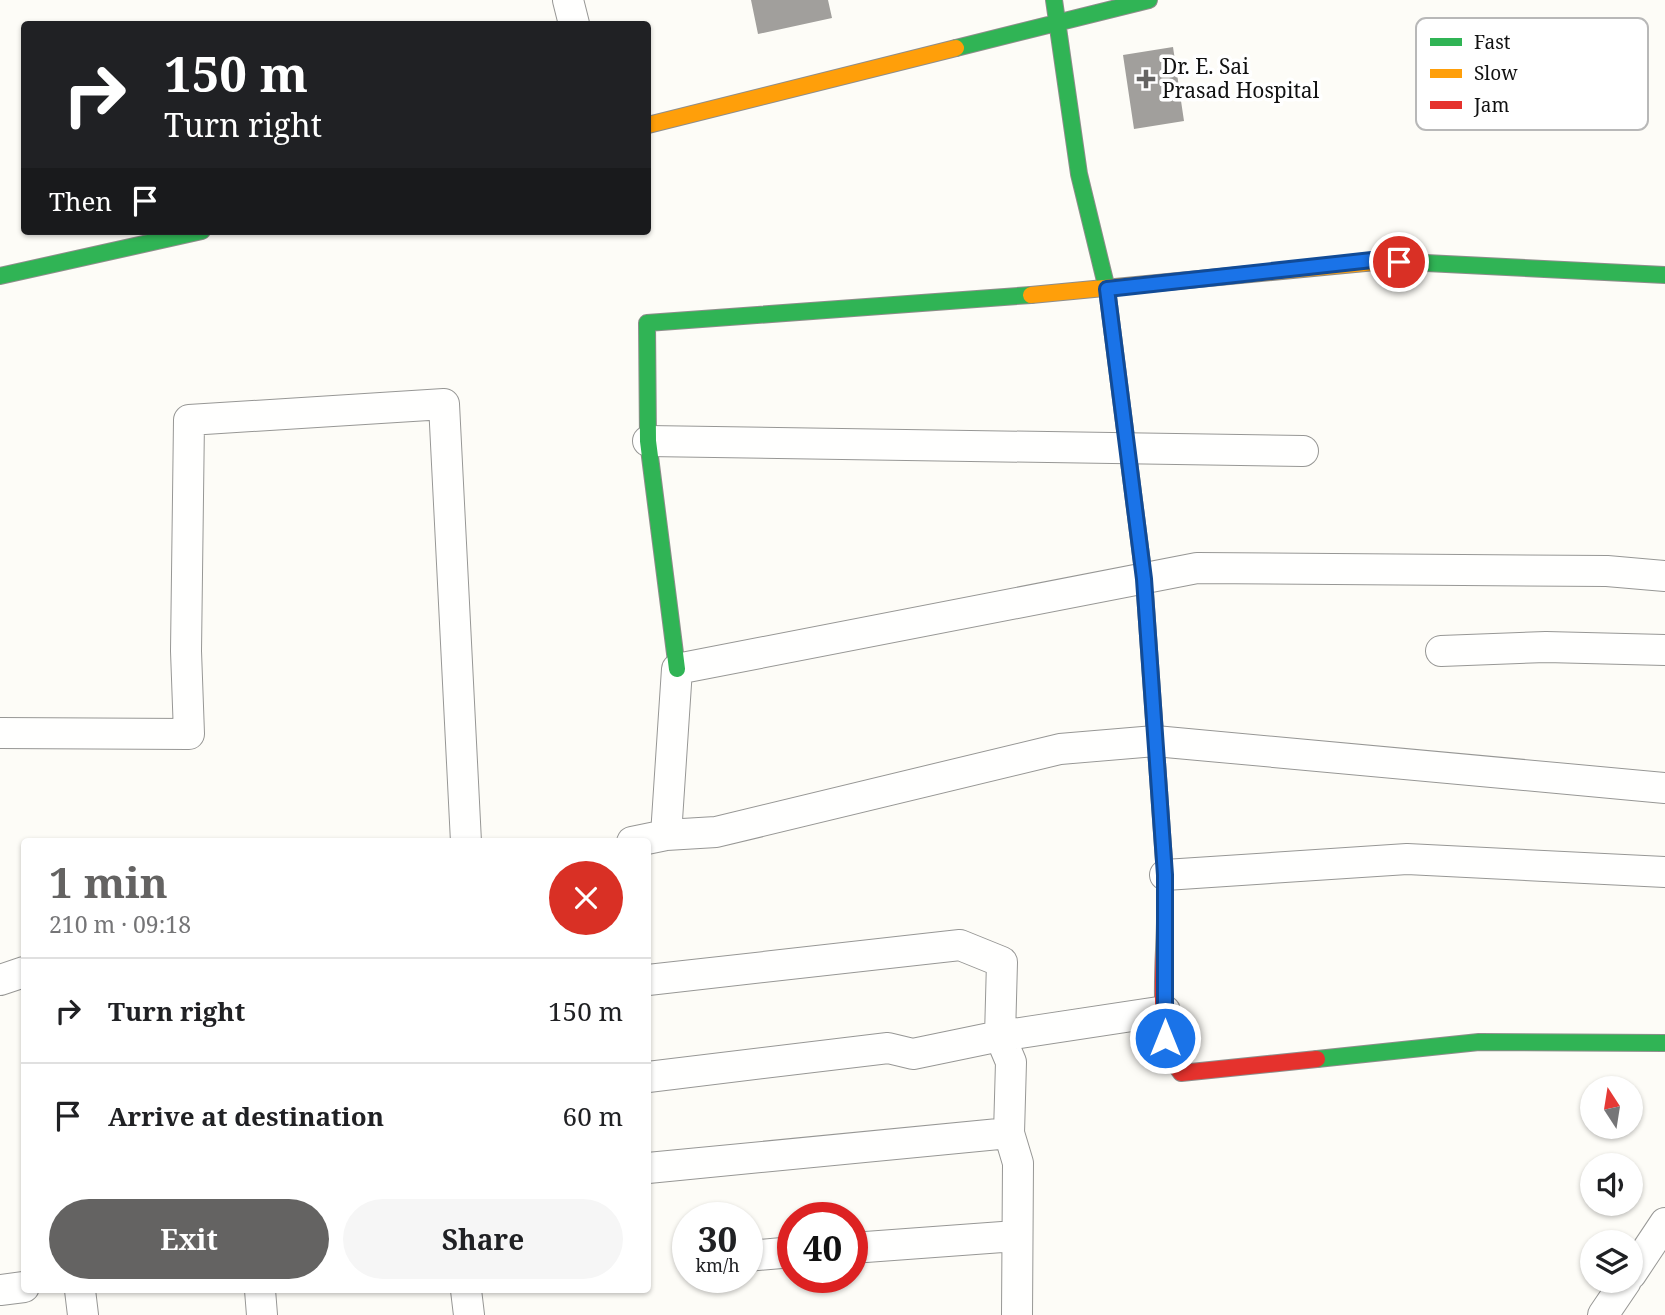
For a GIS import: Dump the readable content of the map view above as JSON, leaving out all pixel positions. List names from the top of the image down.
{
  "places": {
    "health": ["Dr. E. Sai Prasad Hospital"]
  },
  "legend": ["Fast", "Slow", "Jam"],
  "north": "top",
  "page": {
    "turn": ["150 m", "Turn right"],
    "then": "Then",
    "heading": ["1 min", "210 m · 09:18"],
    "list": [
      {
        "name": "Turn right",
        "value": "150 m"
      },
      {
        "name": "Arrive at destination",
        "value": "60 m"
      }
    ],
    "buttons": ["Exit", "Share"],
    "speed": "30 km/h",
    "limit": "40"
  }
}
